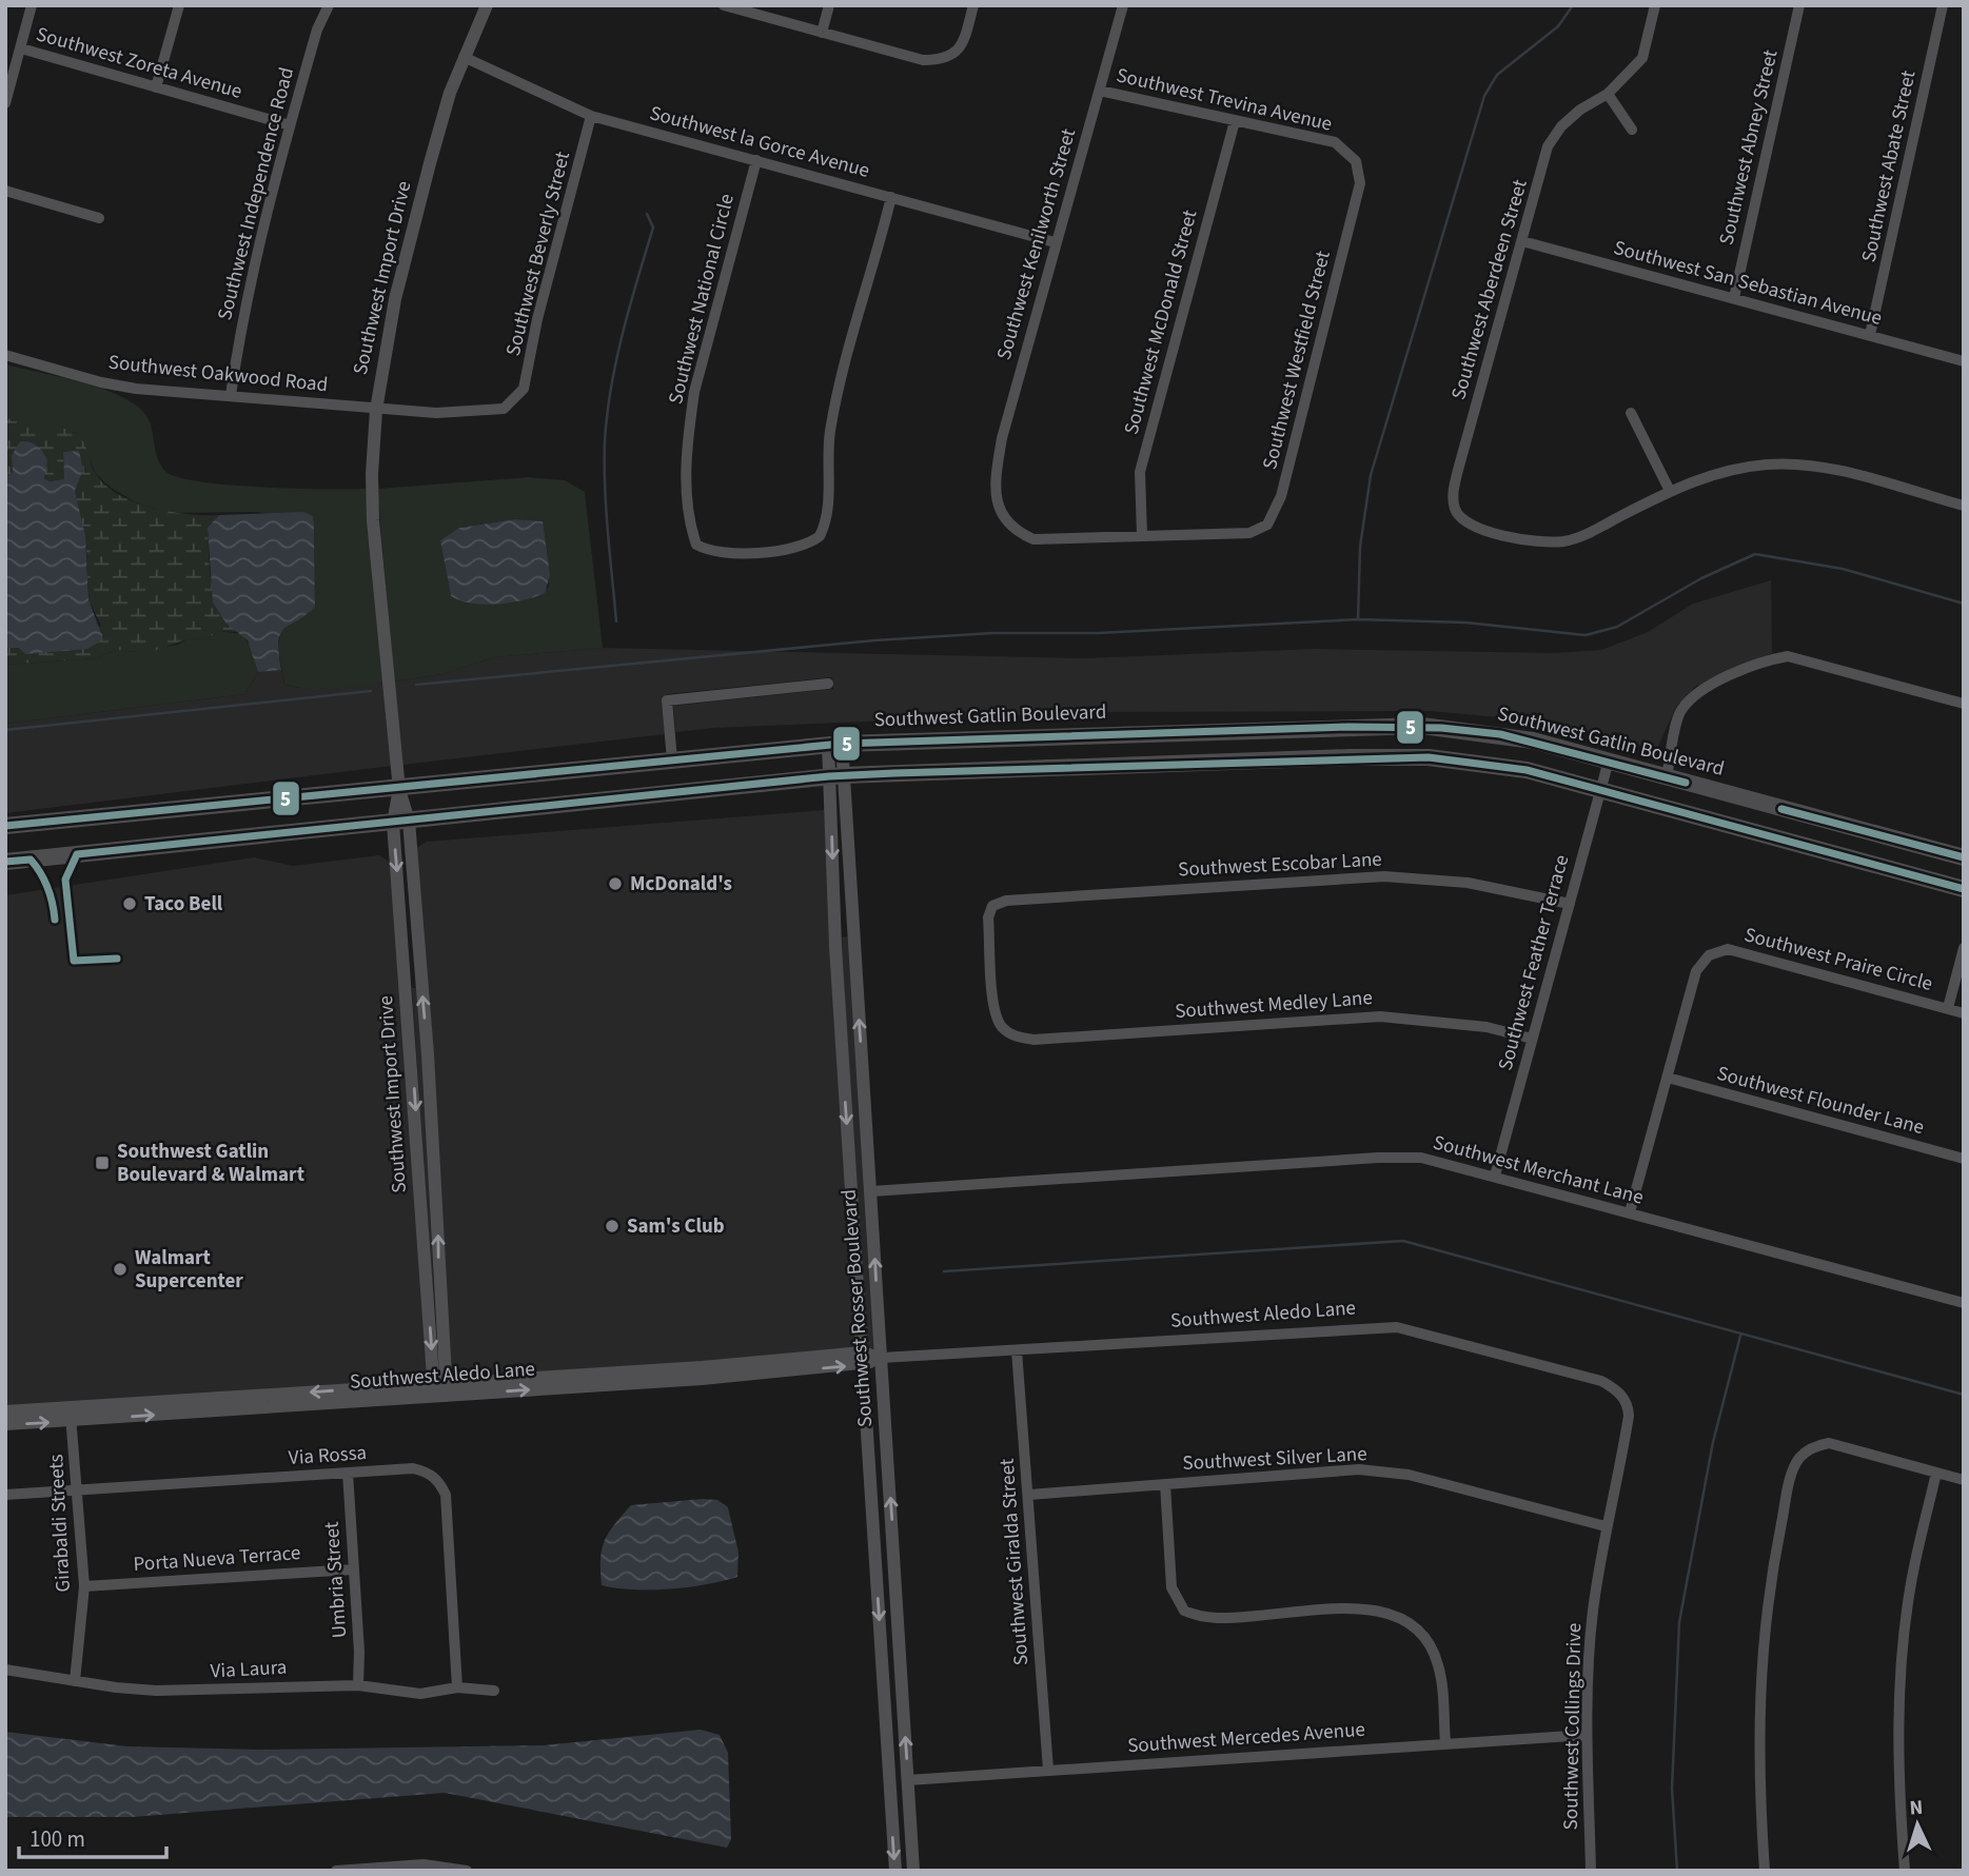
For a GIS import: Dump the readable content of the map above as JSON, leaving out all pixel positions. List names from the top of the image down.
{
  "streets": {
    "main road": ["Southwest Gatlin Boulevard"],
    "street": [
      "Southwest Zoreta Avenue",
      "Southwest Trevina Avenue",
      "Southwest la Gorce Avenue",
      "Southwest Abney Street",
      "Southwest Abate Street",
      "Southwest Independence Road",
      "Southwest Kenilworth Street",
      "Southwest Beverly Street",
      "Southwest Import Drive",
      "Southwest San Sebastian Avenue",
      "Southwest Aberdeen Street",
      "Southwest National Circle",
      "Southwest McDonald Street",
      "Southwest Westfield Street",
      "Southwest Oakwood Road",
      "Southwest Escobar Lane",
      "Southwest Praire Circle",
      "Southwest Feather Terrace",
      "Southwest Medley Lane",
      "Southwest Flounder Lane",
      "Southwest Merchant Lane",
      "Southwest Rosser Boulevard",
      "Southwest Aledo Lane",
      "Via Rossa",
      "Southwest Silver Lane",
      "Girabaldi Streets",
      "Porta Nueva Terrace",
      "Southwest Giralda Street",
      "Umbria Street",
      "Via Laura",
      "Southwest Collings Drive",
      "Southwest Mercedes Avenue"
    ]
  },
  "crossings": [
    ["Southwest Zoreta Avenue", "Southwest Independence Road"],
    ["Southwest Trevina Avenue", "Southwest Kenilworth Street"],
    ["Southwest Trevina Avenue", "Southwest McDonald Street"],
    ["Southwest Trevina Avenue", "Southwest Westfield Street"],
    ["Southwest la Gorce Avenue", "Southwest Kenilworth Street"],
    ["Southwest la Gorce Avenue", "Southwest Beverly Street"],
    ["Southwest la Gorce Avenue", "Southwest Import Drive"],
    ["Southwest la Gorce Avenue", "Southwest National Circle"],
    ["Southwest Abney Street", "Southwest San Sebastian Avenue"],
    ["Southwest Abate Street", "Southwest San Sebastian Avenue"],
    ["Southwest Independence Road", "Southwest Oakwood Road"],
    ["Southwest Kenilworth Street", "Southwest McDonald Street"],
    ["Southwest Kenilworth Street", "Southwest Westfield Street"],
    ["Southwest Beverly Street", "Southwest Oakwood Road"],
    ["Southwest Import Drive", "Southwest Oakwood Road"],
    ["Southwest Import Drive", "Southwest Gatlin Boulevard"],
    ["Southwest Import Drive", "Southwest Aledo Lane"],
    ["Southwest San Sebastian Avenue", "Southwest Aberdeen Street"],
    ["Southwest McDonald Street", "Southwest Westfield Street"],
    ["Southwest Gatlin Boulevard", "Southwest Feather Terrace"],
    ["Southwest Gatlin Boulevard", "Southwest Rosser Boulevard"],
    ["Southwest Escobar Lane", "Southwest Feather Terrace"],
    ["Southwest Escobar Lane", "Southwest Medley Lane"],
    ["Southwest Praire Circle", "Southwest Flounder Lane"],
    ["Southwest Praire Circle", "Southwest Merchant Lane"],
    ["Southwest Feather Terrace", "Southwest Medley Lane"],
    ["Southwest Feather Terrace", "Southwest Merchant Lane"],
    ["Southwest Merchant Lane", "Southwest Rosser Boulevard"],
    ["Southwest Rosser Boulevard", "Southwest Aledo Lane"],
    ["Southwest Rosser Boulevard", "Southwest Mercedes Avenue"],
    ["Southwest Aledo Lane", "Girabaldi Streets"],
    ["Southwest Aledo Lane", "Southwest Giralda Street"],
    ["Southwest Aledo Lane", "Southwest Collings Drive"],
    ["Via Rossa", "Girabaldi Streets"],
    ["Via Rossa", "Umbria Street"],
    ["Via Rossa", "Via Laura"],
    ["Southwest Silver Lane", "Southwest Giralda Street"],
    ["Southwest Silver Lane", "Southwest Collings Drive"],
    ["Girabaldi Streets", "Porta Nueva Terrace"],
    ["Girabaldi Streets", "Via Laura"],
    ["Porta Nueva Terrace", "Umbria Street"],
    ["Southwest Giralda Street", "Southwest Mercedes Avenue"],
    ["Umbria Street", "Via Laura"],
    ["Southwest Collings Drive", "Southwest Mercedes Avenue"]
  ],
  "places": {
    "other": [
      "McDonald's",
      "Taco Bell",
      "Sam's Club",
      "Walmart Supercenter"
    ],
    "transit": ["Southwest Gatlin Boulevard & Walmart"]
  },
  "lines": ["transit line 5"],
  "scale_bar": "100 m",
  "north": "top"
}
